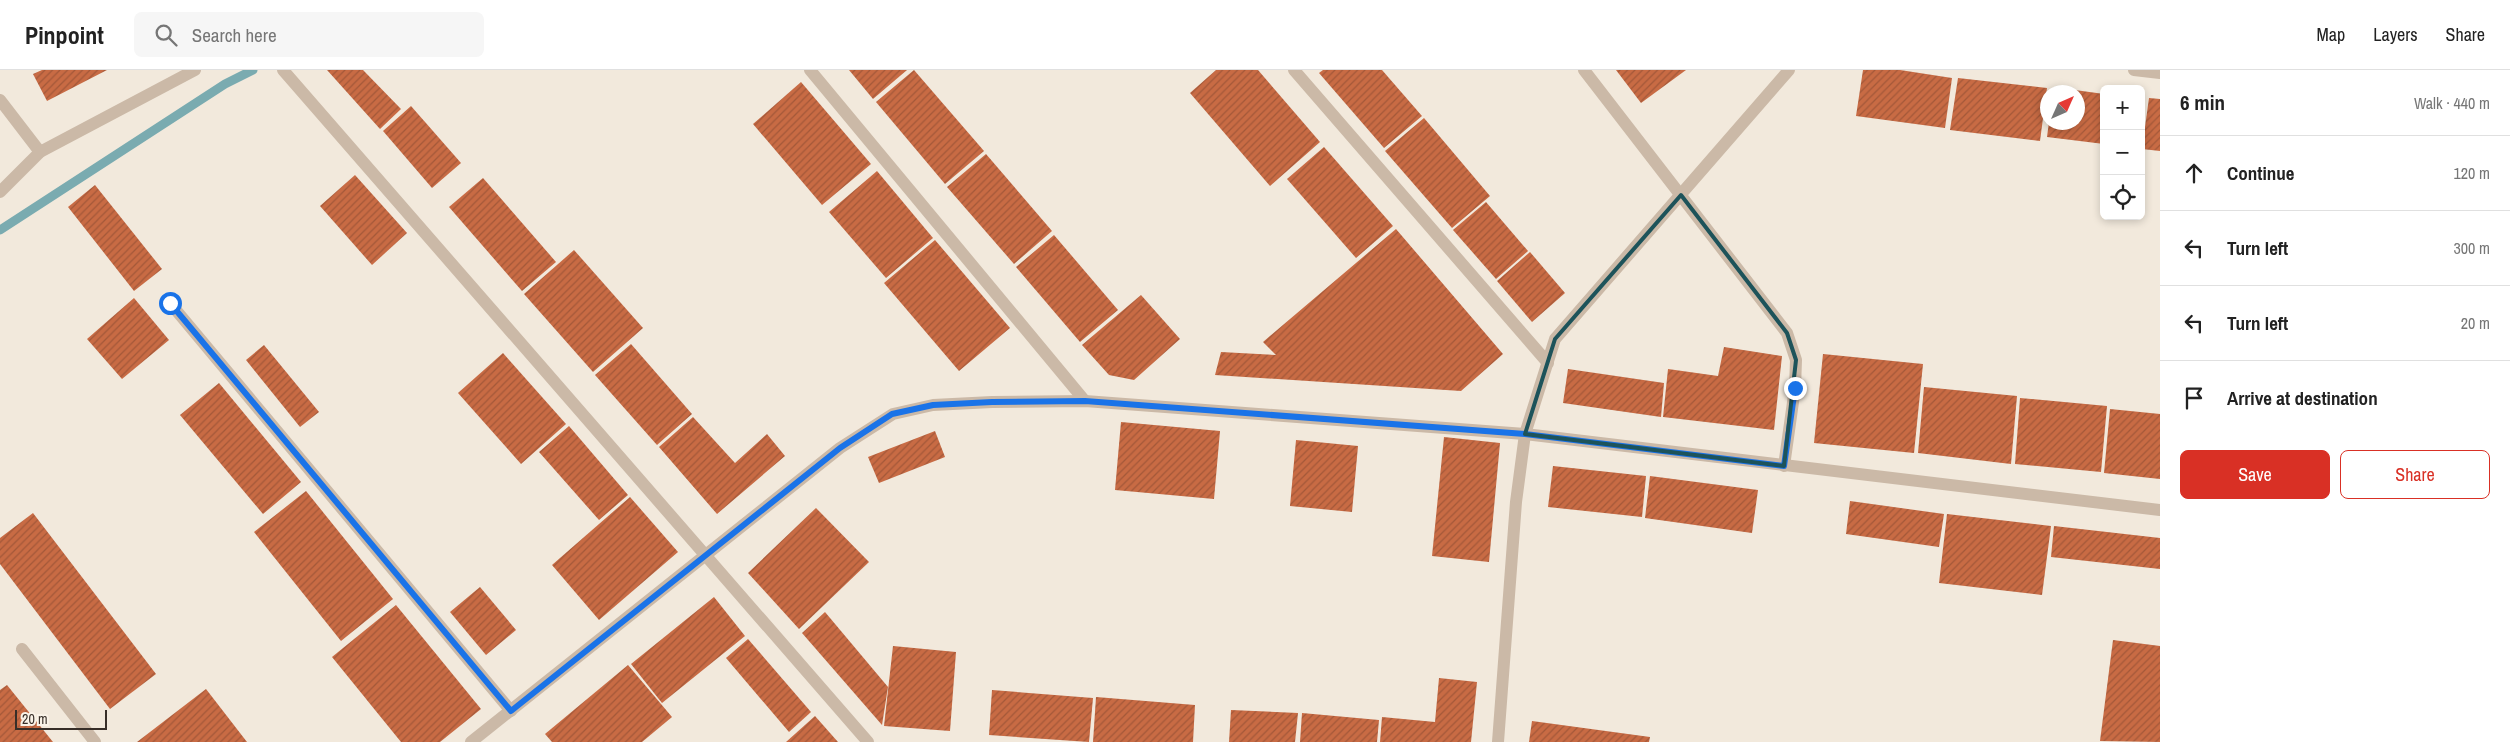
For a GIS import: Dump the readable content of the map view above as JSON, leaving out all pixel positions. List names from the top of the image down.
{
  "scale_bar": "20 m",
  "north": "top right",
  "page": {
    "header": "Pinpoint",
    "search": "Search here",
    "nav": ["Map", "Layers", "Share"],
    "heading": ["6 min", "Walk · 440 m"],
    "map_buttons": ["+", "−"],
    "list": [
      ["Continue", "120 m"],
      ["Turn left", "300 m"],
      ["Turn left", "20 m"],
      "Arrive at destination"
    ],
    "buttons": ["Save", "Share"],
    "scale": "20 m"
  }
}
